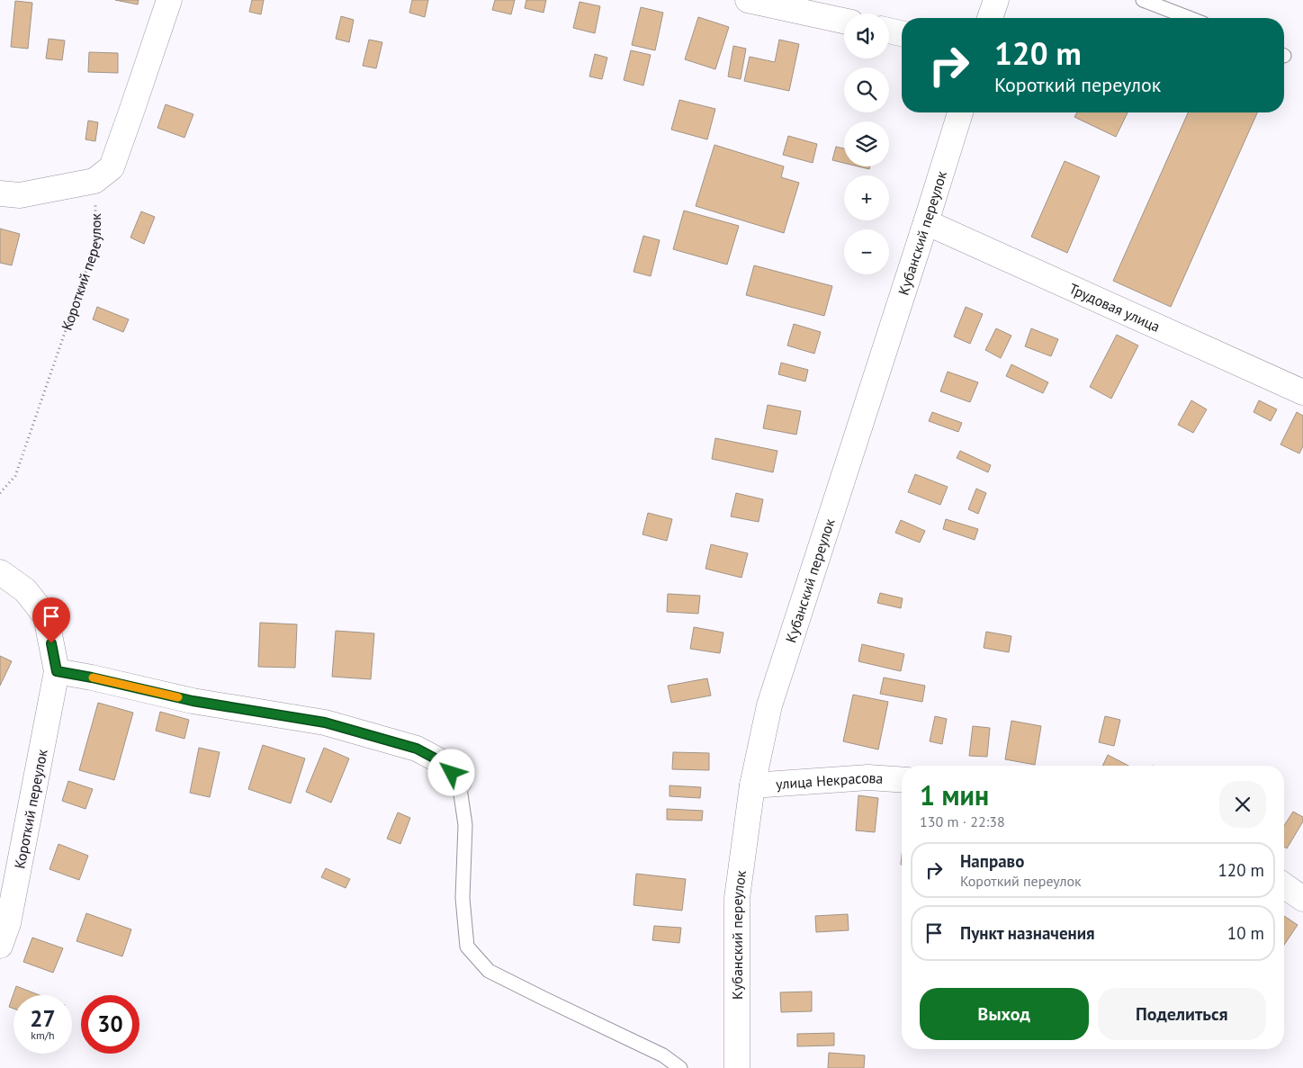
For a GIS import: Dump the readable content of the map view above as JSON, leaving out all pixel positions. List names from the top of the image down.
{
  "streets": {
    "street": [
      "Кубанский переулок",
      "Короткий переулок",
      "Трудовая улица",
      "улица Некрасова"
    ]
  },
  "crossings": [
    ["Кубанский переулок", "Трудовая улица"],
    ["Кубанский переулок", "улица Некрасова"]
  ],
  "page": {
    "map_buttons": ["+", "−"],
    "turn": ["120 m", "Короткий переулок"],
    "heading": ["1 мин", "130 m · 22:38"],
    "list": [
      {
        "name": "Направо",
        "note": "Короткий переулок",
        "value": "120 m"
      },
      {
        "name": "Пункт назначения",
        "value": "10 m"
      }
    ],
    "buttons": ["Выход", "Поделиться"],
    "speed": "27 km/h",
    "limit": "30"
  }
}
